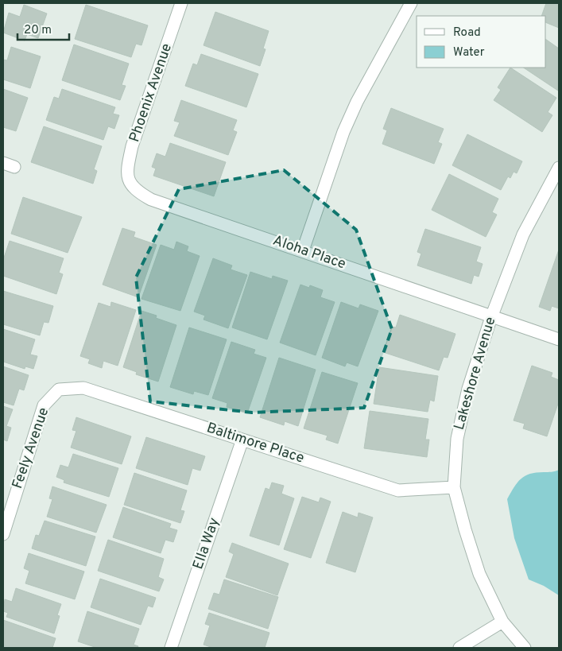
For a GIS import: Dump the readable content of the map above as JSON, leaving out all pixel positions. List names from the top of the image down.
{
  "streets": {
    "street": [
      "Phoenix Avenue",
      "Aloha Place",
      "Lakeshore Avenue",
      "Baltimore Place",
      "Feely Avenue",
      "Ella Way"
    ]
  },
  "crossings": [
    ["Phoenix Avenue", "Aloha Place"],
    ["Aloha Place", "Lakeshore Avenue"],
    ["Lakeshore Avenue", "Baltimore Place"],
    ["Baltimore Place", "Feely Avenue"],
    ["Baltimore Place", "Ella Way"]
  ],
  "legend": ["Road", "Water"],
  "scale_bar": "20 m"
}
